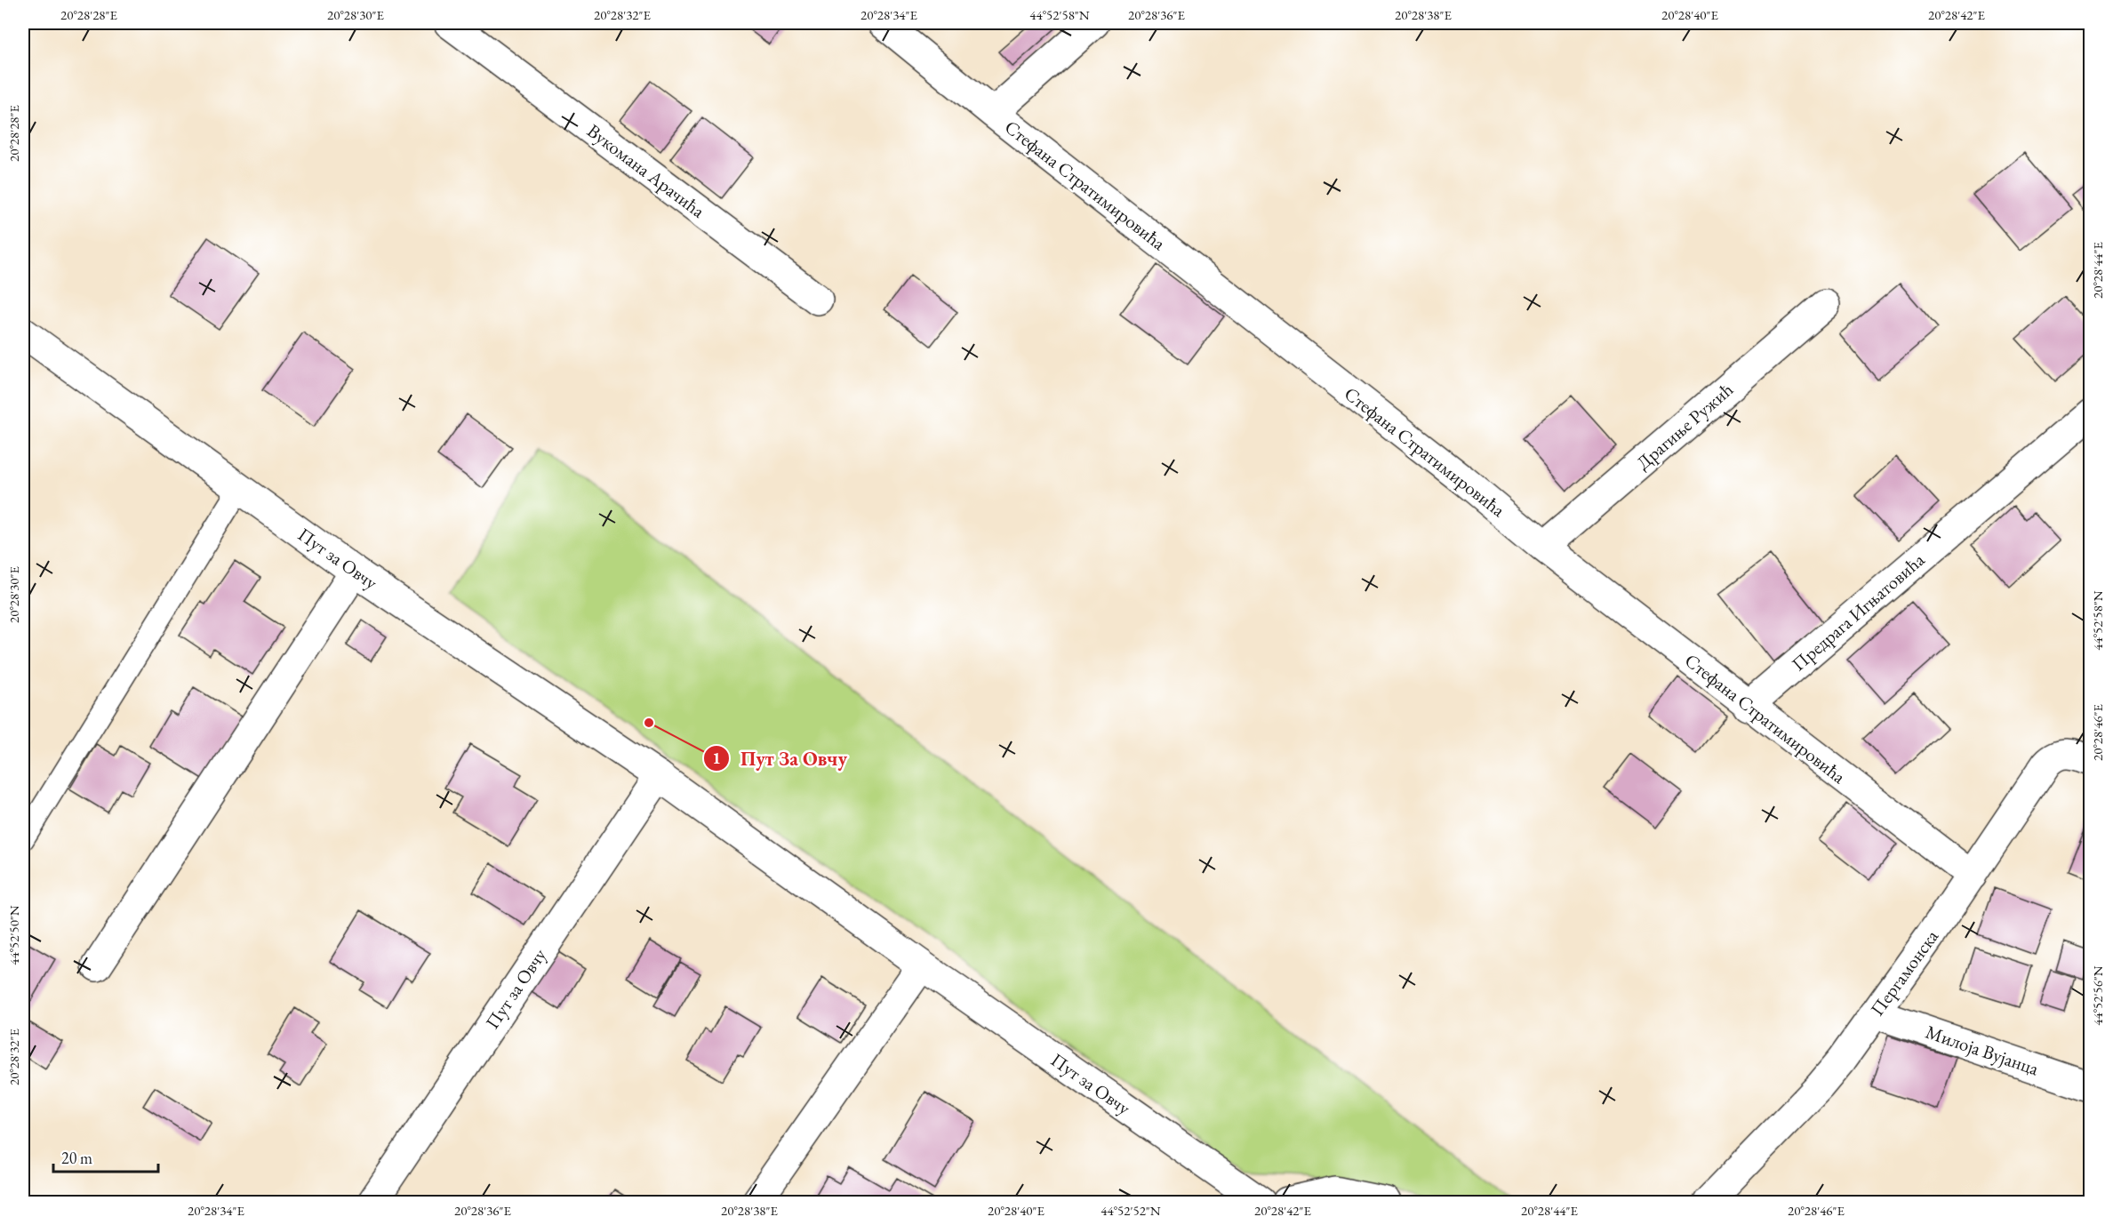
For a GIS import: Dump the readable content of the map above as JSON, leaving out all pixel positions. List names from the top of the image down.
{
  "streets": {
    "street": [
      "Вукомана Арачића",
      "Стефана Стратимировића",
      "Драгиње Ружић",
      "Пут за Овчу",
      "Предрага Игњатовића",
      "Пергамонска",
      "Милоја Вујанца"
    ]
  },
  "crossings": [
    ["Стефана Стратимировића", "Драгиње Ружић"],
    ["Стефана Стратимировића", "Предрага Игњатовића"],
    ["Стефана Стратимировића", "Пергамонска"],
    ["Пергамонска", "Милоја Вујанца"]
  ],
  "places": ["Пут За Овчу"],
  "scale_bar": "20 m",
  "coordinates": [
    "20°28'28\"E",
    "20°28'30\"E",
    "20°28'32\"E",
    "20°28'34\"E",
    "44°52'58\"N",
    "20°28'36\"E",
    "20°28'38\"E",
    "20°28'40\"E",
    "20°28'42\"E",
    "20°28'44\"E",
    "20°28'46\"E",
    "44°52'50\"N",
    "44°52'56\"N",
    "44°52'52\"N"
  ]
}
